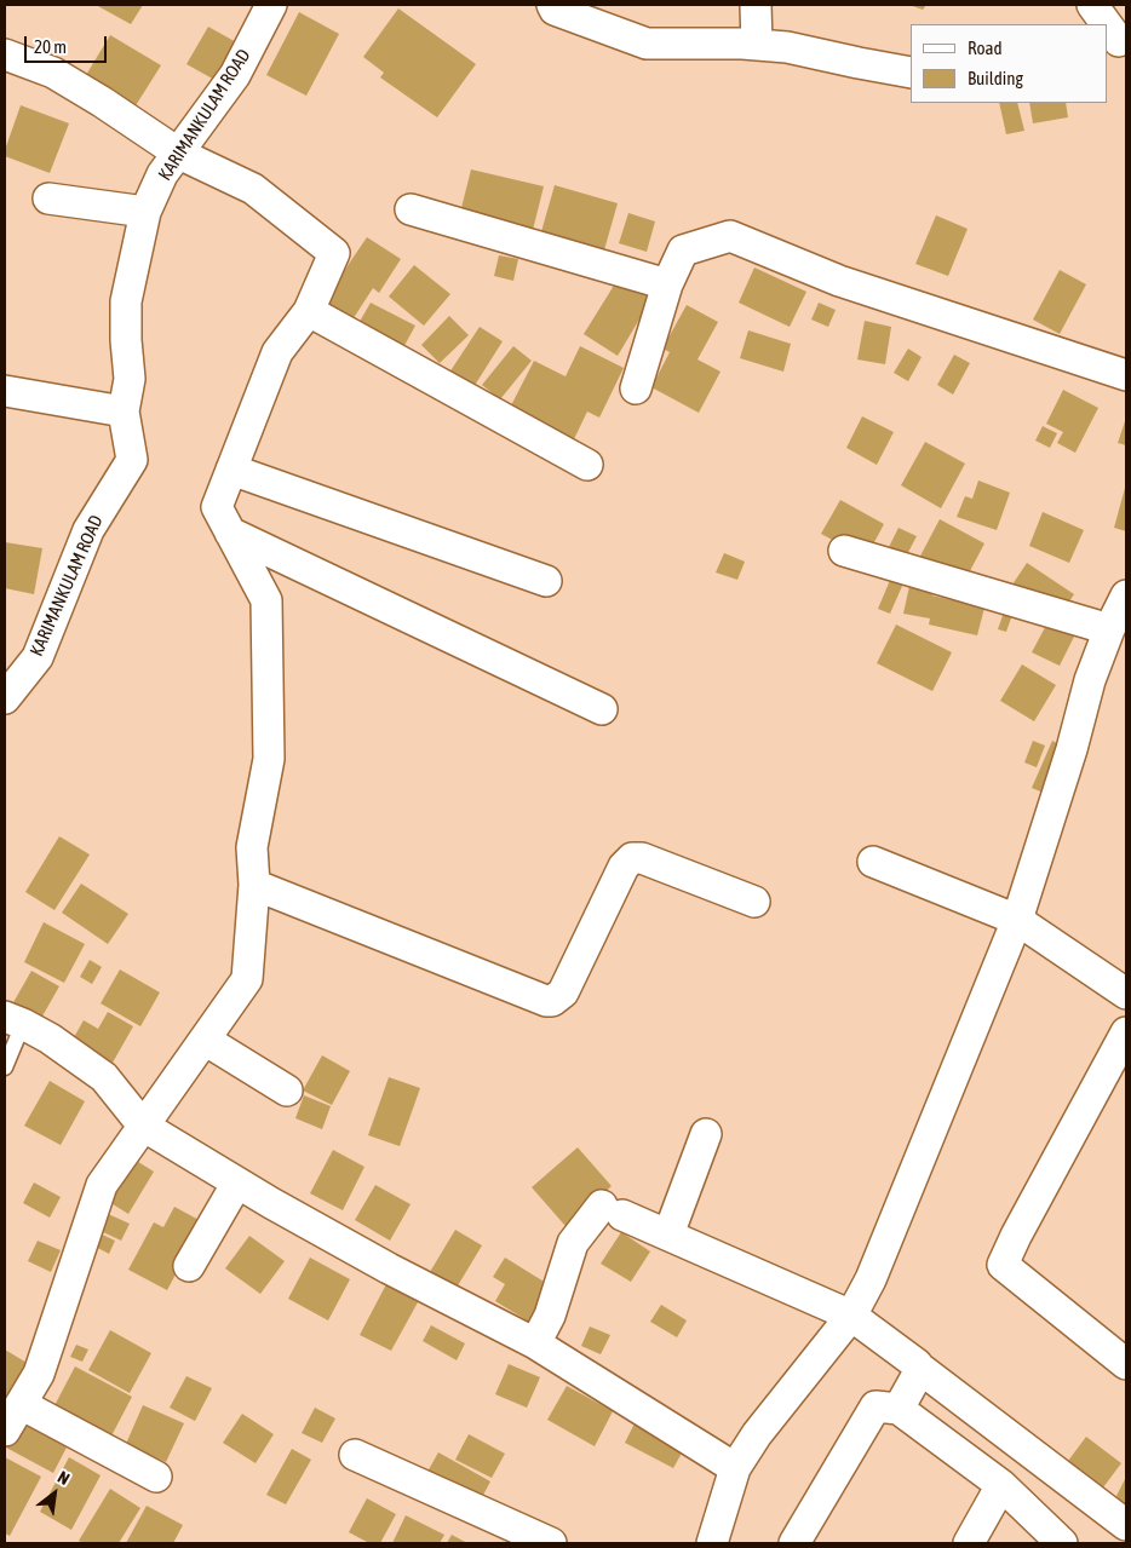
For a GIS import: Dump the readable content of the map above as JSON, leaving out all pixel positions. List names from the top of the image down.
{
  "streets": {
    "street": ["KARIMANKULAM ROAD"]
  },
  "legend": ["Road", "Building"],
  "scale_bar": "20 m",
  "north": "top right"
}
